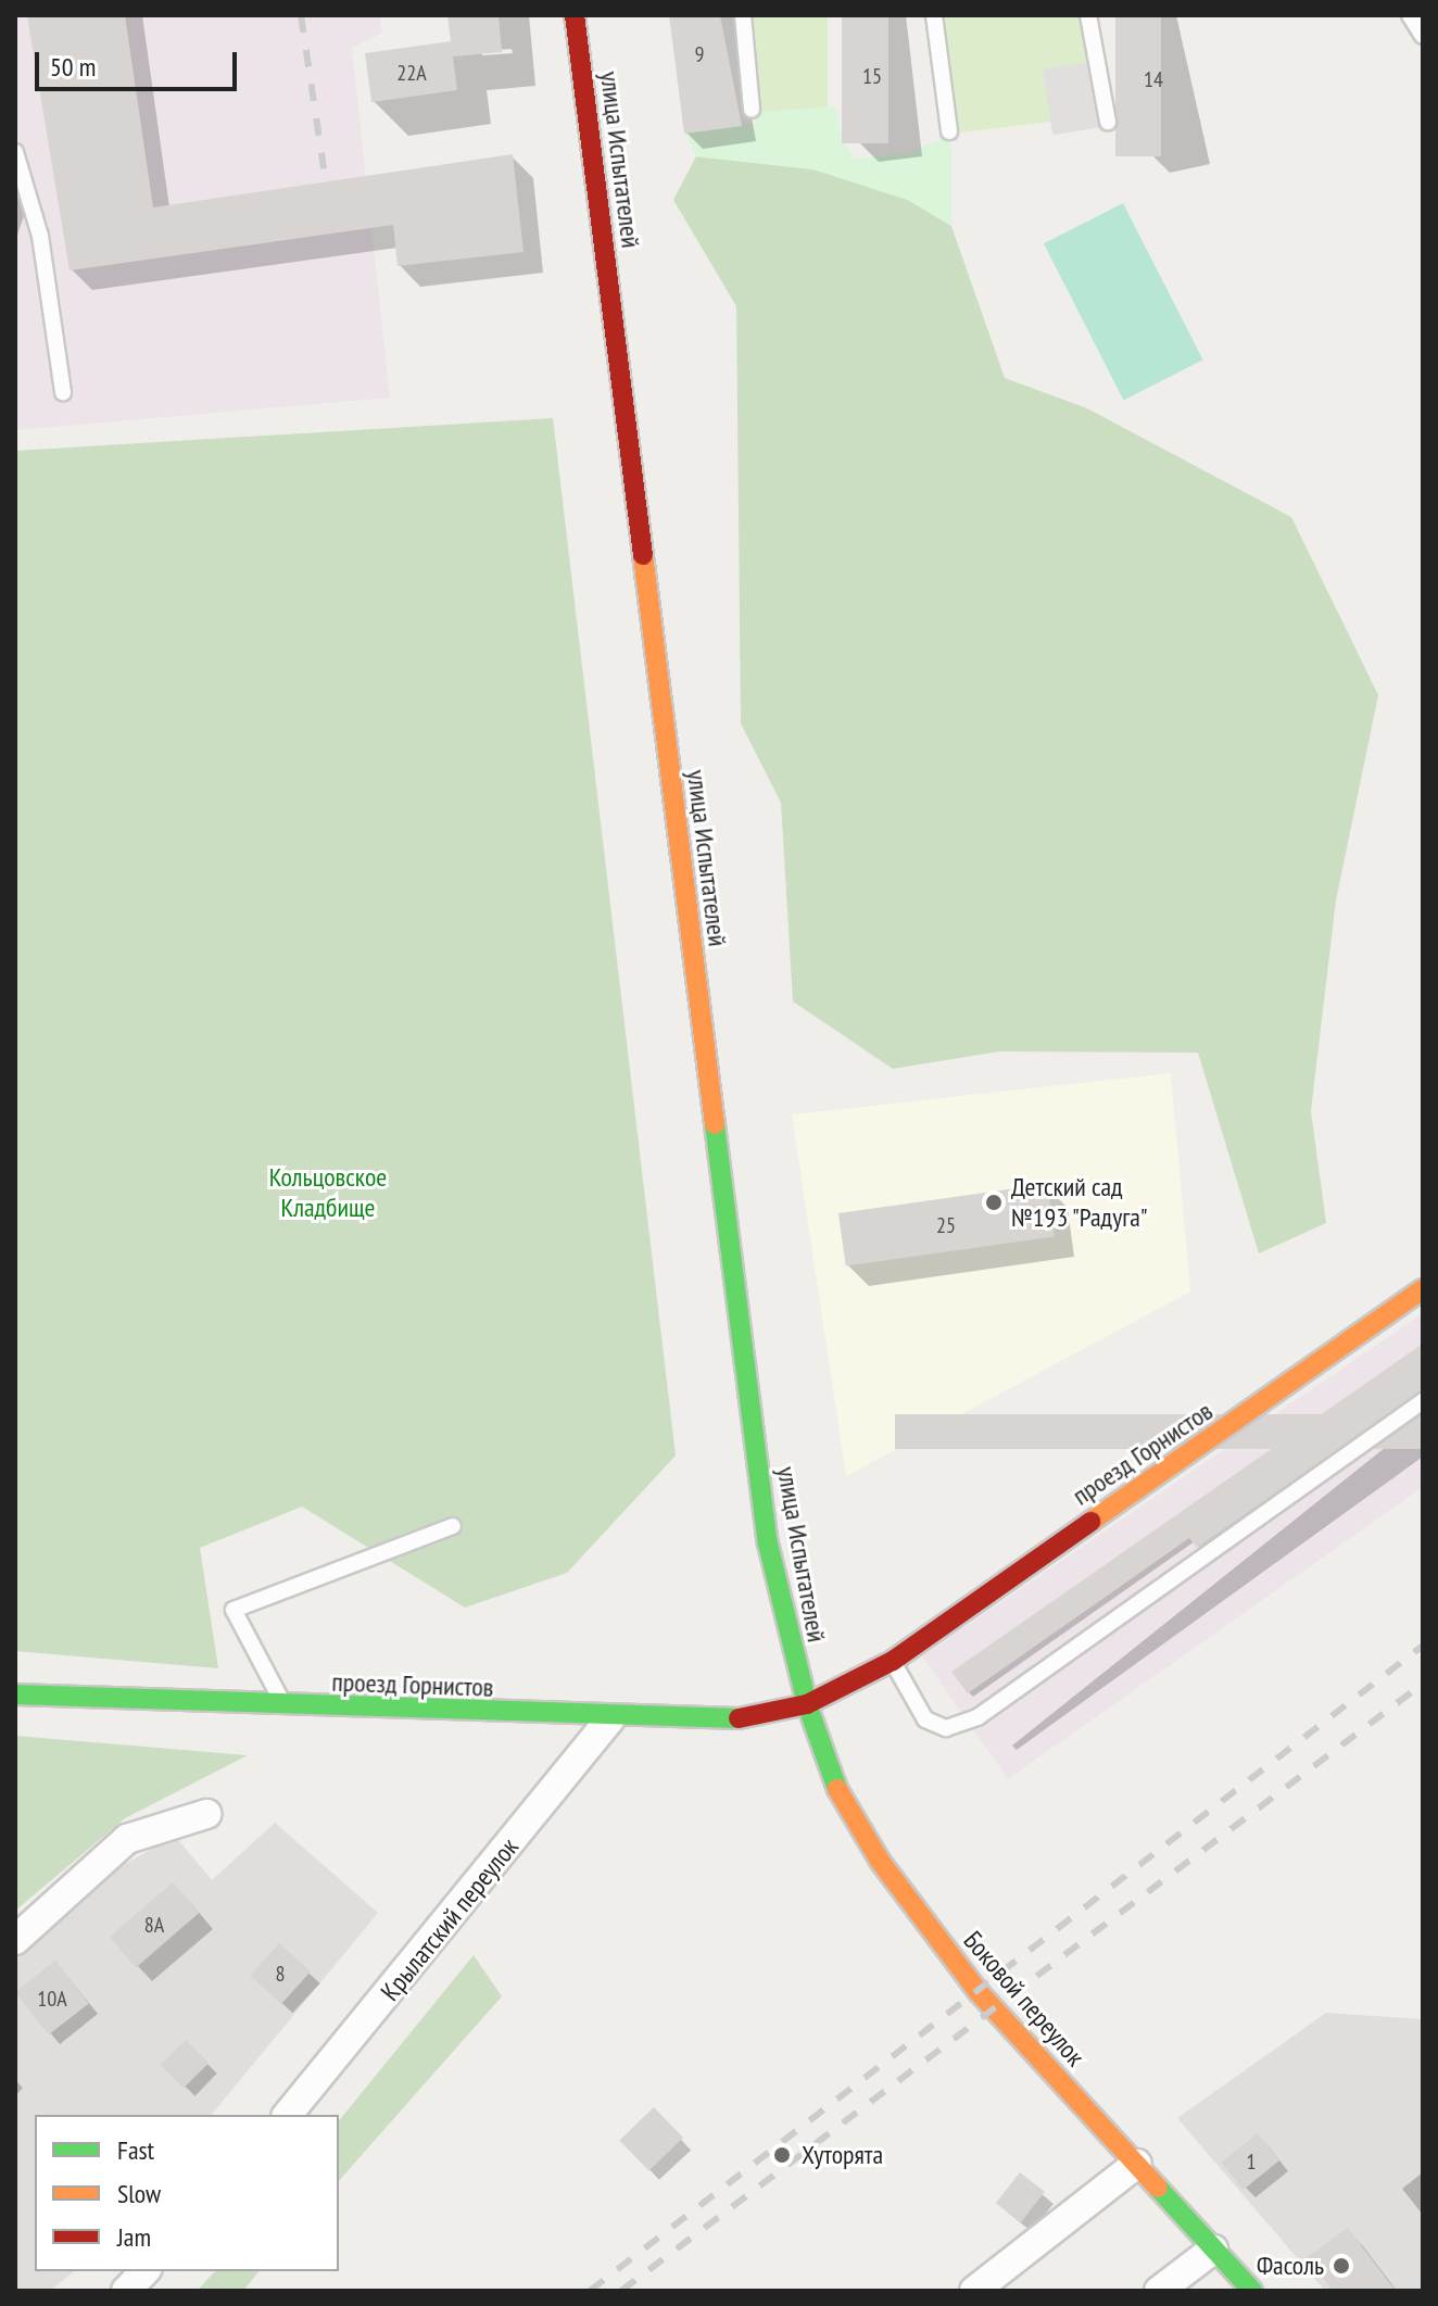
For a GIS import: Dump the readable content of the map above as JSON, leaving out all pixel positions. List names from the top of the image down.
{
  "streets": {
    "main road": ["улица Испытателей", "проезд Горнистов", "Боковой переулок"],
    "street": ["Крылатский переулок"]
  },
  "crossings": [
    ["улица Испытателей", "проезд Горнистов"],
    ["улица Испытателей", "Боковой переулок"],
    ["проезд Горнистов", "Крылатский переулок"],
    ["проезд Горнистов", "Боковой переулок"]
  ],
  "parks": ["Кольцовское Кладбище"],
  "places": ["Детский сад №193 \"Радуга\"", "Хуторята", "Фасоль"],
  "house_numbers": [
    "9",
    "22А",
    "15",
    "14",
    "25",
    "8А",
    "8",
    "10А",
    "1"
  ],
  "legend": ["Fast", "Slow", "Jam"],
  "scale_bar": "50 m"
}
